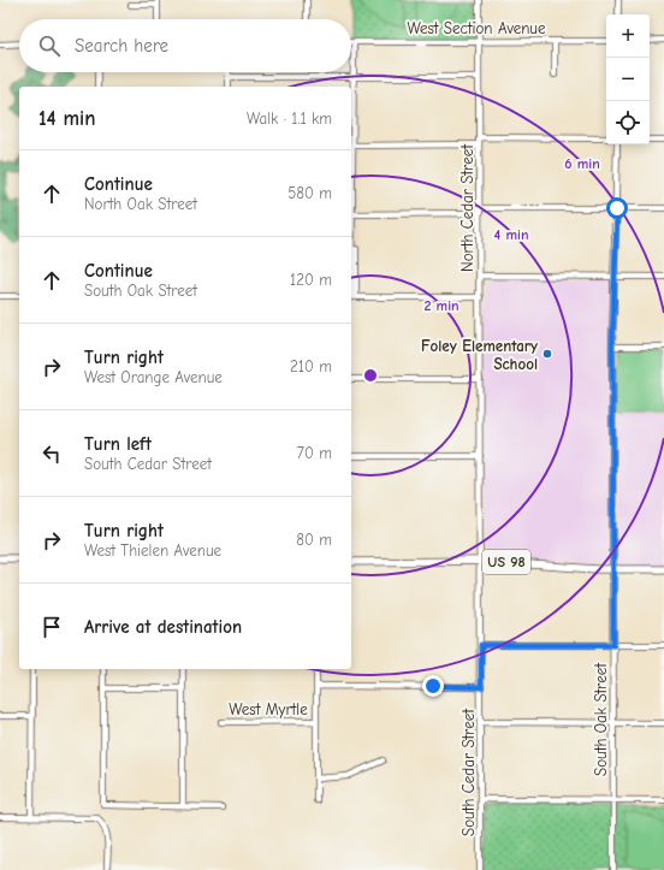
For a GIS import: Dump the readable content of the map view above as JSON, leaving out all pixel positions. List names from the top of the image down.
{
  "streets": {
    "main road": ["US 98"],
    "street": [
      "West Section Avenue",
      "North Cedar Street",
      "West Myrtle",
      "South Oak Street",
      "South Cedar Street"
    ]
  },
  "crossings": [
    ["West Section Avenue", "North Cedar Street"],
    ["North Cedar Street", "US 98"],
    ["North Cedar Street", "South Cedar Street"],
    ["US 98", "South Oak Street"],
    ["US 98", "South Cedar Street"]
  ],
  "places": ["Foley Elementary School"],
  "page": {
    "map_buttons": ["+", "−"],
    "search": "Search here",
    "heading": ["14 min", "Walk · 1.1 km"],
    "list": [
      ["Continue", "North Oak Street", "580 m"],
      ["Continue", "South Oak Street", "120 m"],
      ["Turn right", "West Orange Avenue", "210 m"],
      ["Turn left", "South Cedar Street", "70 m"],
      ["Turn right", "West Thielen Avenue", "80 m"],
      "Arrive at destination"
    ]
  },
  "rings": ["6 min", "4 min", "2 min"]
}
